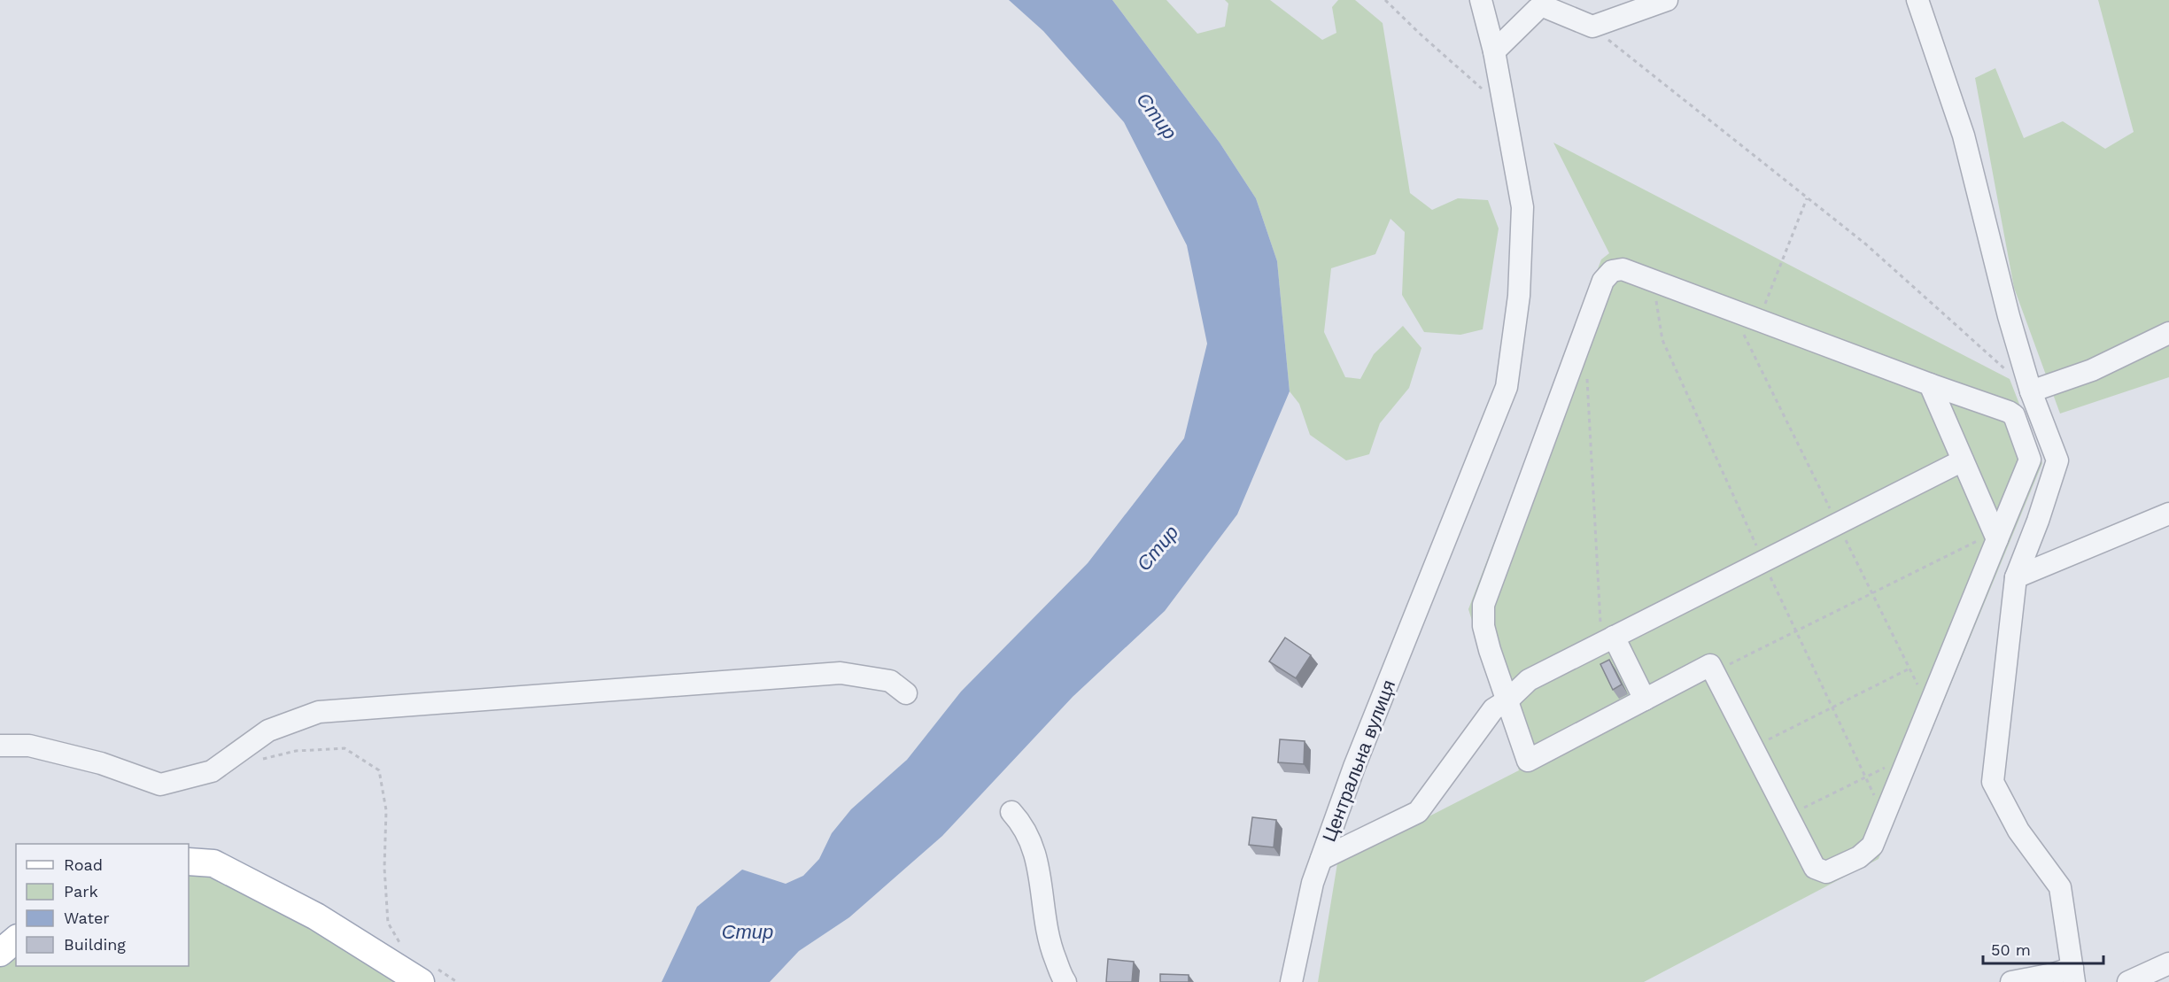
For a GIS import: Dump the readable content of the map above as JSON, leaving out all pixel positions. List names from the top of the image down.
{
  "streets": {
    "street": ["Центральна вулиця"]
  },
  "water": ["Стир"],
  "legend": [
    "Road",
    "Park",
    "Water",
    "Building"
  ],
  "scale_bar": "50 m"
}
